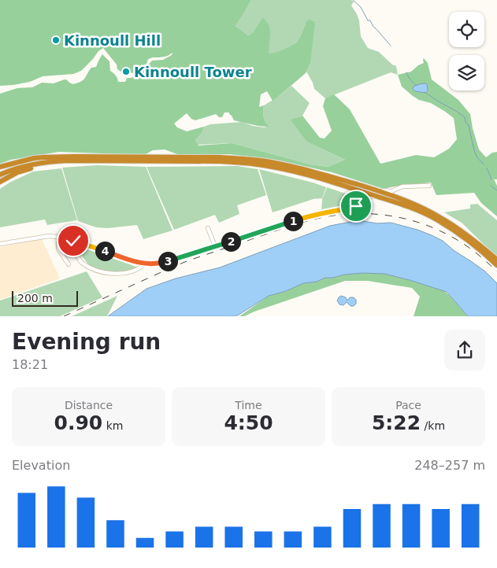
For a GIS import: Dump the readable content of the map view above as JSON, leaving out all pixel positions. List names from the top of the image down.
{
  "places": ["Kinnoull Hill", "Kinnoull Tower"],
  "scale_bar": "200 m",
  "page": {
    "pins": [
      "1",
      "2",
      "4",
      "3"
    ],
    "scale": "200 m",
    "heading": ["Evening run", "18:21"],
    "stats": [
      ["Distance", "0.90 km"],
      ["Time", "4:50"],
      ["Pace", "5:22 /km"]
    ],
    "chart": ["Elevation", "248–257 m"]
  }
}
